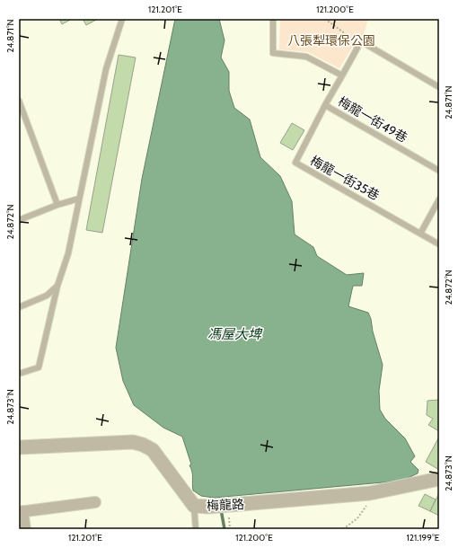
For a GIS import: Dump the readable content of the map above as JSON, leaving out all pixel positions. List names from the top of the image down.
{
  "streets": {
    "street": ["梅龍路"],
    "lane": ["梅龍一街49巷", "梅龍一街35巷"]
  },
  "crossings": [
    ["梅龍一街49巷", "梅龍一街35巷"]
  ],
  "water": ["馮屋大埤"],
  "parks": ["八張犁環保公園"],
  "coordinates": [
    "121.201°E",
    "121.200°E",
    "24.871°N",
    "24.872°N",
    "24.873°N",
    "121.199°E"
  ]
}
